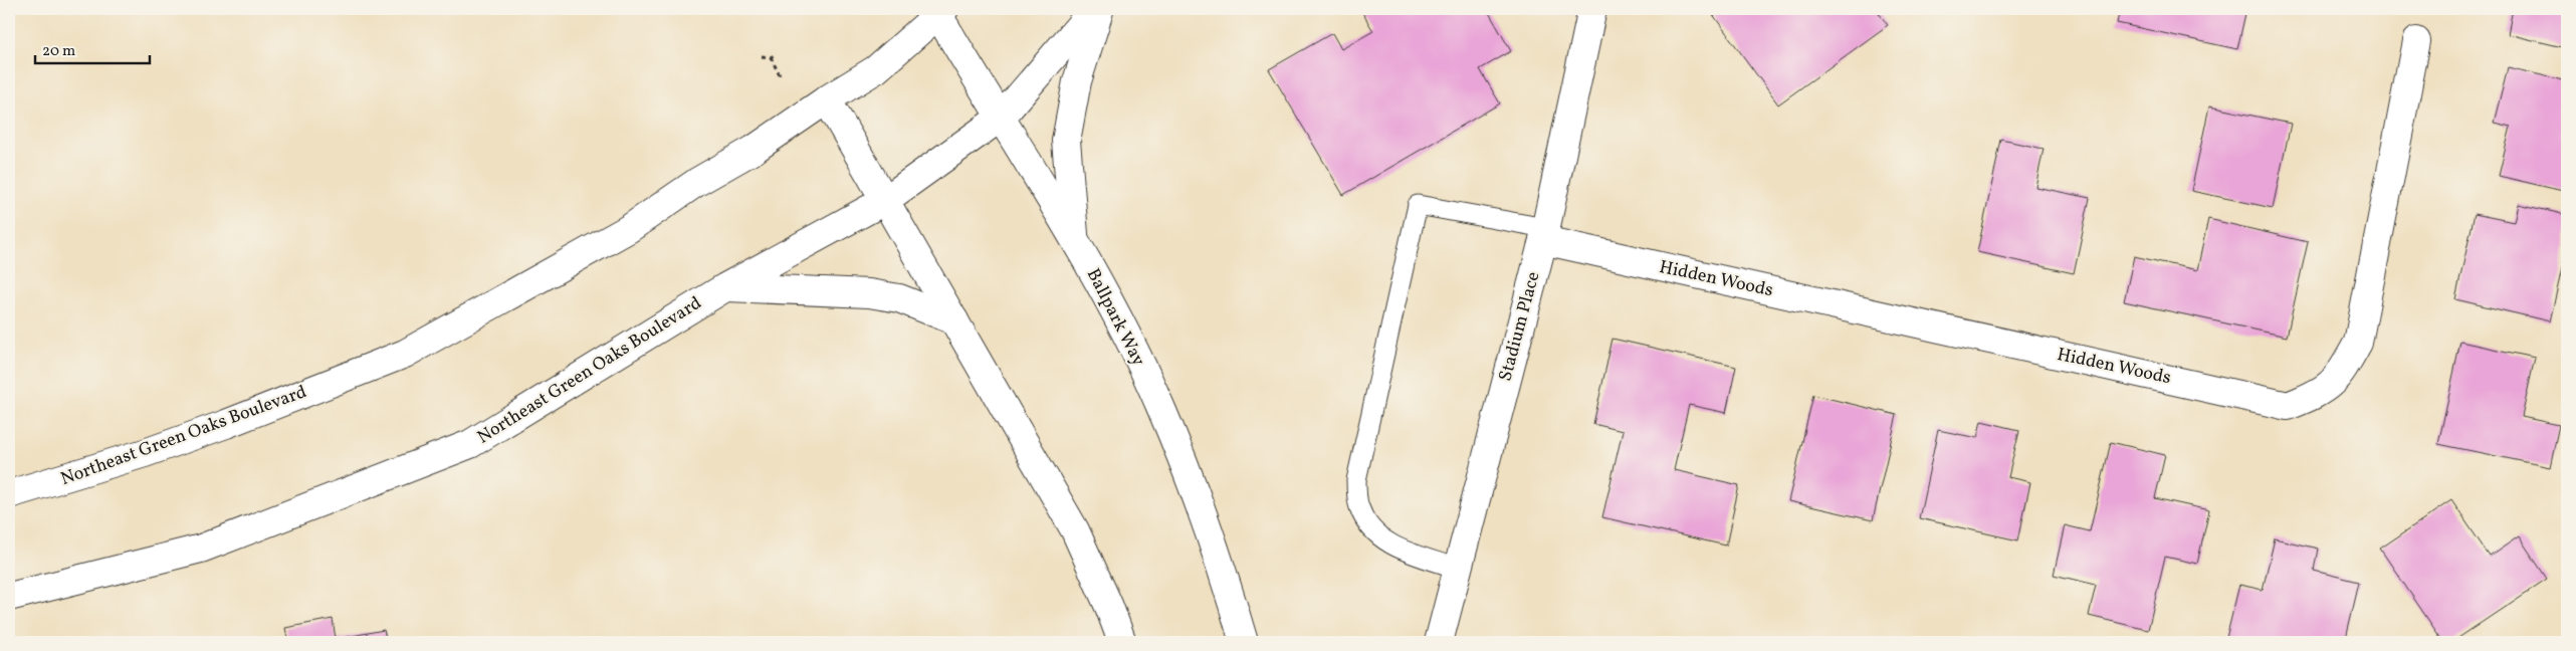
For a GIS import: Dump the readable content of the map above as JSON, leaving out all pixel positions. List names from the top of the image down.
{
  "streets": {
    "main road": [
      "Hidden Woods",
      "Ballpark Way",
      "Stadium Place",
      "Northeast Green Oaks Boulevard"
    ]
  },
  "crossings": [
    ["Hidden Woods", "Stadium Place"],
    ["Ballpark Way", "Northeast Green Oaks Boulevard"]
  ],
  "scale_bar": "20 m"
}
